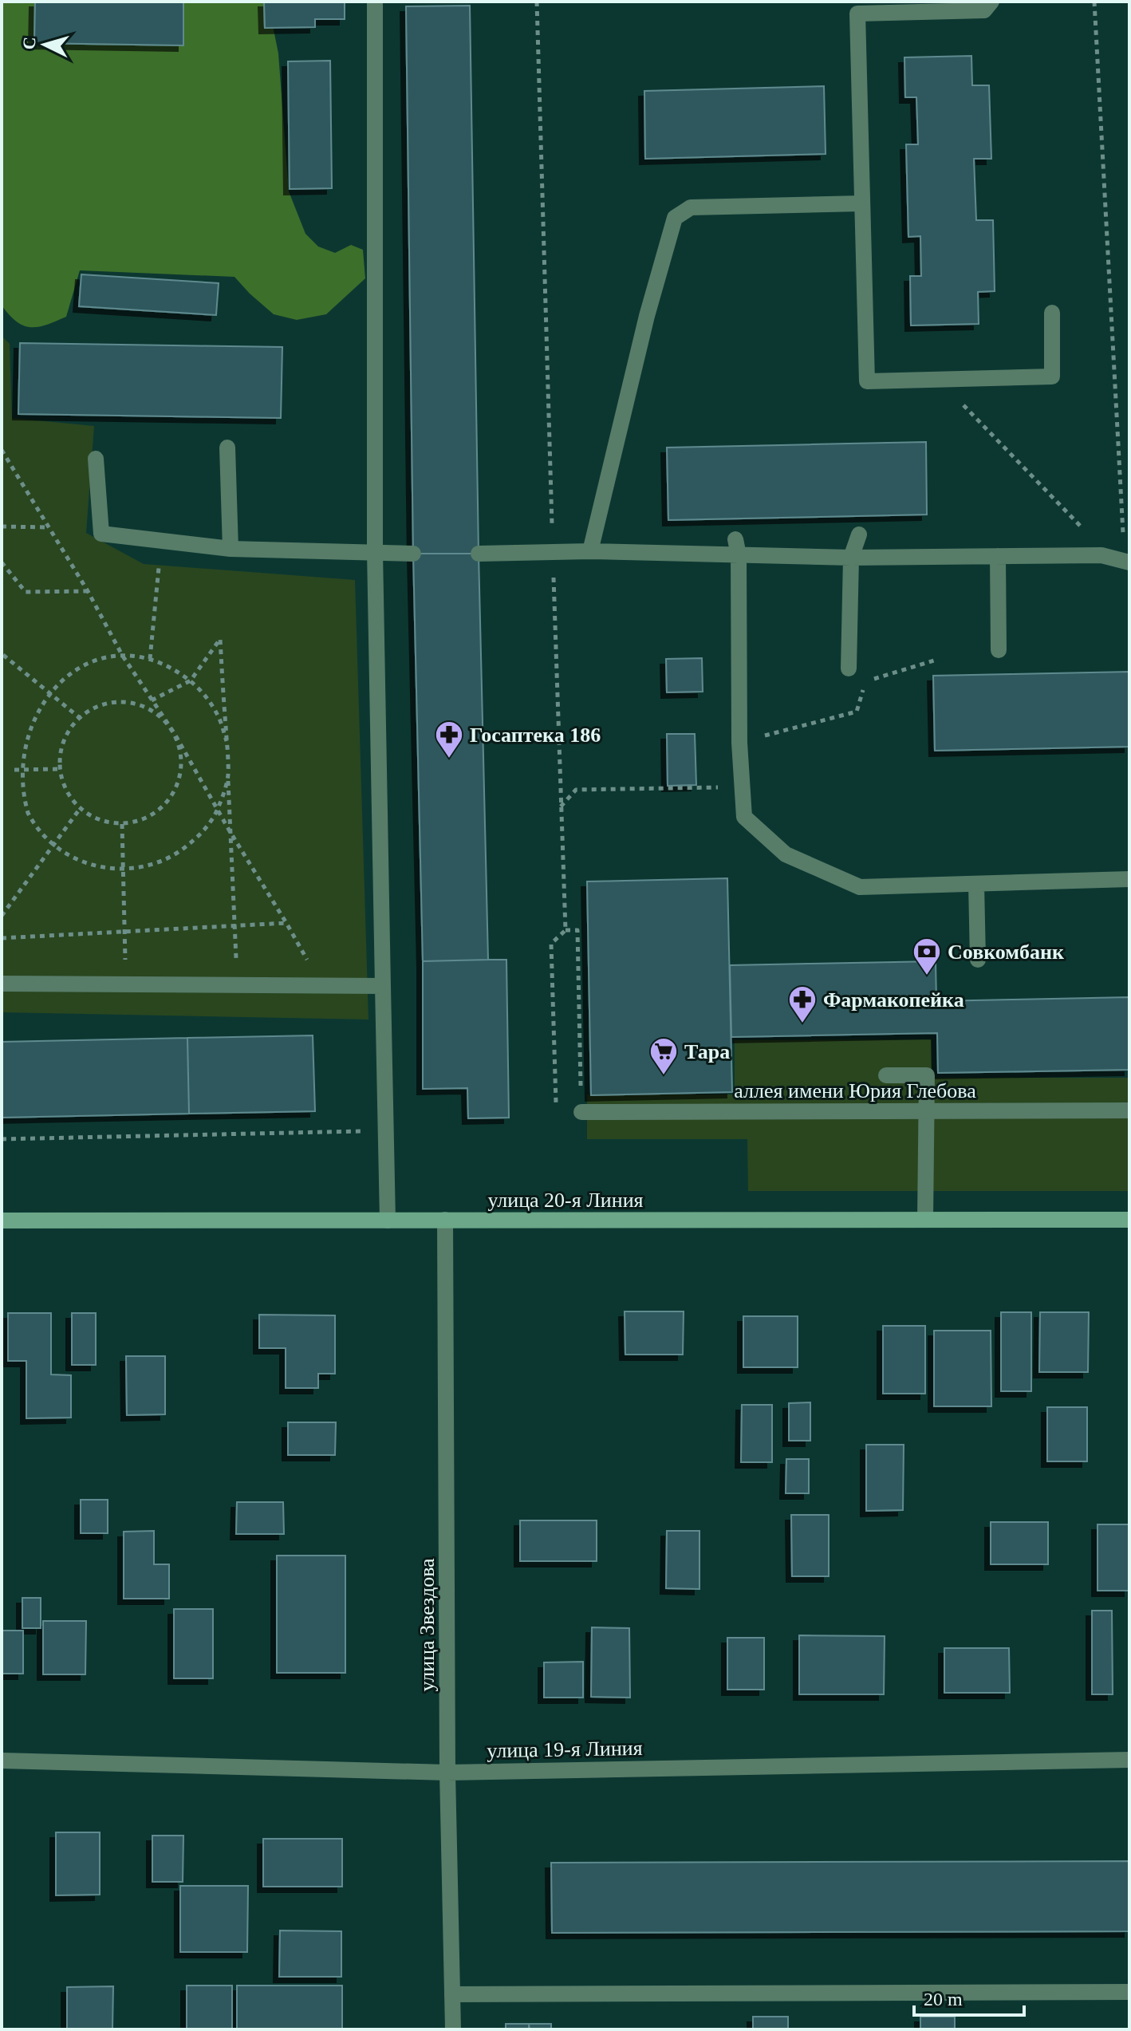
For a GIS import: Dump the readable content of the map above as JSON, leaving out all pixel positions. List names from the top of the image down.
{
  "streets": {
    "main road": ["улица 20-я Линия"],
    "street": ["аллея имени Юрия Глебова", "улица Звездова", "улица 19-я Линия"]
  },
  "crossings": [
    ["улица 20-я Линия", "улица Звездова"],
    ["улица Звездова", "улица 19-я Линия"]
  ],
  "places": {
    "pharmacy": ["Госаптека 186", "Фармакопейка"],
    "bank": ["Совкомбанк"],
    "supermarket": ["Тара"]
  },
  "scale_bar": "20 m",
  "north": "left"
}
